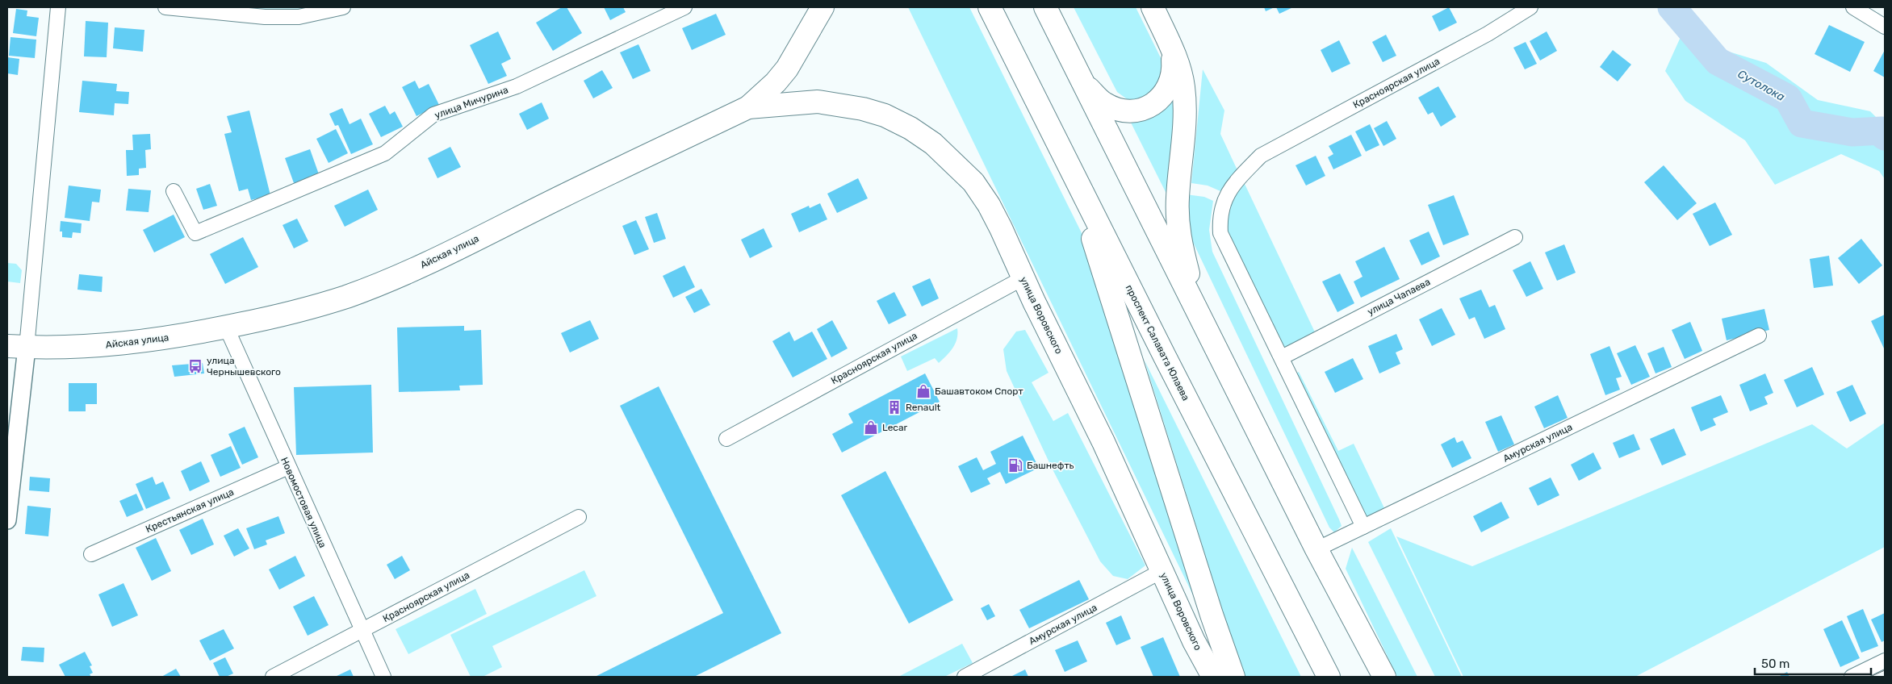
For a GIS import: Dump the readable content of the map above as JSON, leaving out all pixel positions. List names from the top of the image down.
{
  "streets": {
    "main road": ["Айская улица", "улица Воровского", "проспект Салавата Юлаева"],
    "street": [
      "Красноярская улица",
      "улица Мичурина",
      "улица Чапаева",
      "Амурская улица",
      "Новомостовая улица",
      "Крестьянская улица"
    ]
  },
  "crossings": [
    ["Красноярская улица", "улица Чапаева"],
    ["Красноярская улица", "улица Воровского"],
    ["Красноярская улица", "Амурская улица"],
    ["Красноярская улица", "Новомостовая улица"],
    ["Айская улица", "улица Воровского"],
    ["Айская улица", "Новомостовая улица"],
    ["улица Воровского", "Амурская улица"],
    ["Новомостовая улица", "Крестьянская улица"]
  ],
  "water": ["Сутолока"],
  "places": {
    "bus stop": ["улица Чернышевского"],
    "shop": ["Башавтоком Спорт", "Lecar"],
    "building": ["Renault"],
    "fuel station": ["Башнефть"]
  },
  "scale_bar": "50 m"
}
